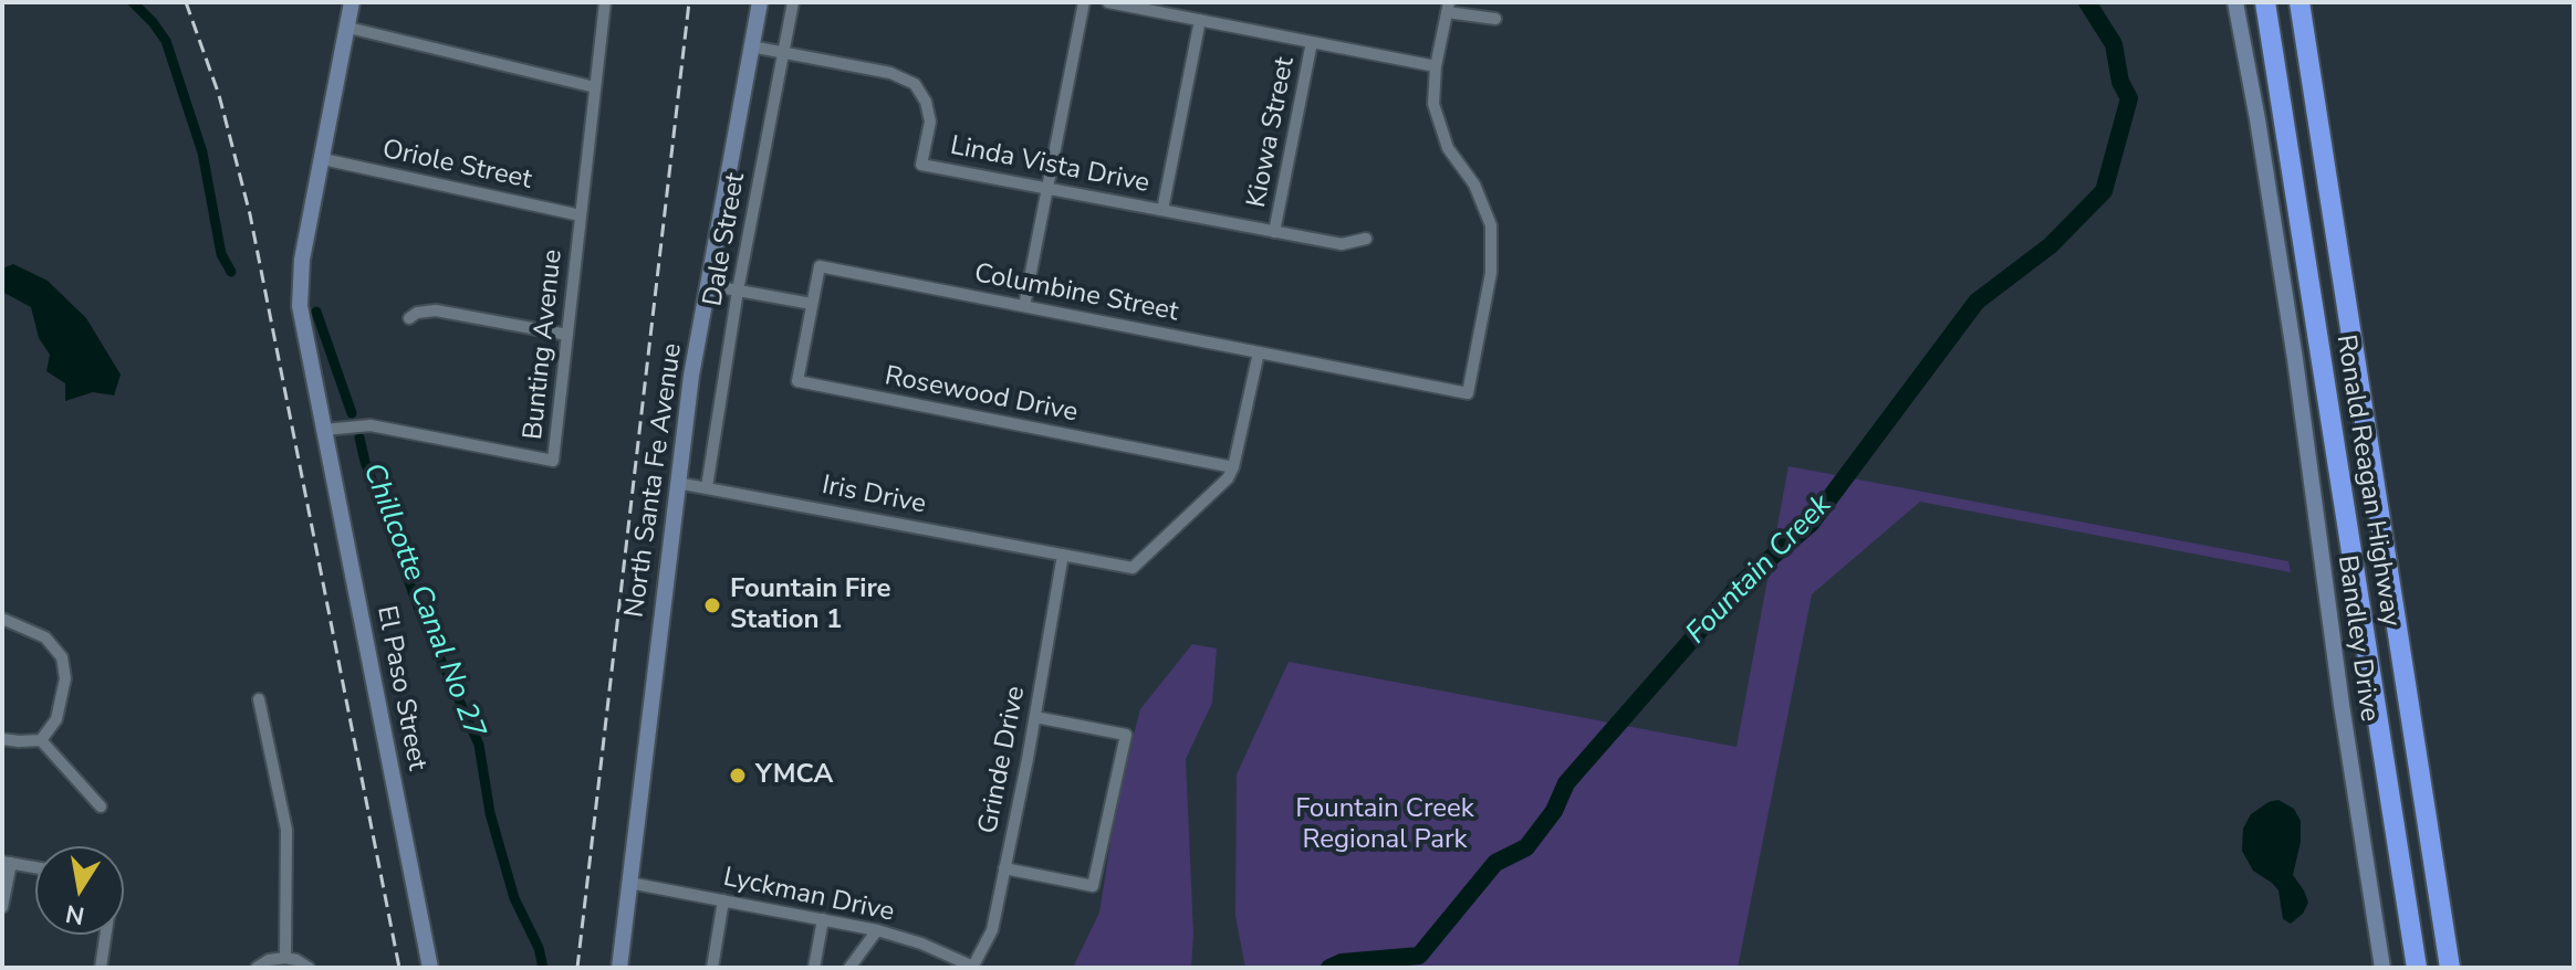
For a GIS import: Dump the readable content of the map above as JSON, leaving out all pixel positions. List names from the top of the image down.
{
  "streets": {
    "highway": ["Ronald Reagan Highway"],
    "main road": ["North Santa Fe Avenue", "Bandley Drive", "El Paso Street"],
    "street": [
      "Kiowa Street",
      "Oriole Street",
      "Linda Vista Drive",
      "Dale Street",
      "Columbine Street",
      "Bunting Avenue",
      "Rosewood Drive",
      "Iris Drive",
      "Grinde Drive",
      "Lyckman Drive"
    ]
  },
  "crossings": [
    ["Kiowa Street", "Linda Vista Drive"],
    ["Oriole Street", "Bunting Avenue"],
    ["Oriole Street", "El Paso Street"],
    ["Linda Vista Drive", "Dale Street"],
    ["Linda Vista Drive", "North Santa Fe Avenue"],
    ["Dale Street", "Iris Drive"],
    ["Columbine Street", "Rosewood Drive"],
    ["Bunting Avenue", "El Paso Street"],
    ["North Santa Fe Avenue", "Iris Drive"],
    ["North Santa Fe Avenue", "Lyckman Drive"],
    ["Iris Drive", "Grinde Drive"],
    ["Grinde Drive", "Lyckman Drive"]
  ],
  "water": ["Fountain Creek", "Chillcotte Canal No 27"],
  "parks": ["Fountain Creek Regional Park"],
  "places": ["Fountain Fire Station 1", "YMCA"],
  "north": "bottom"
}
